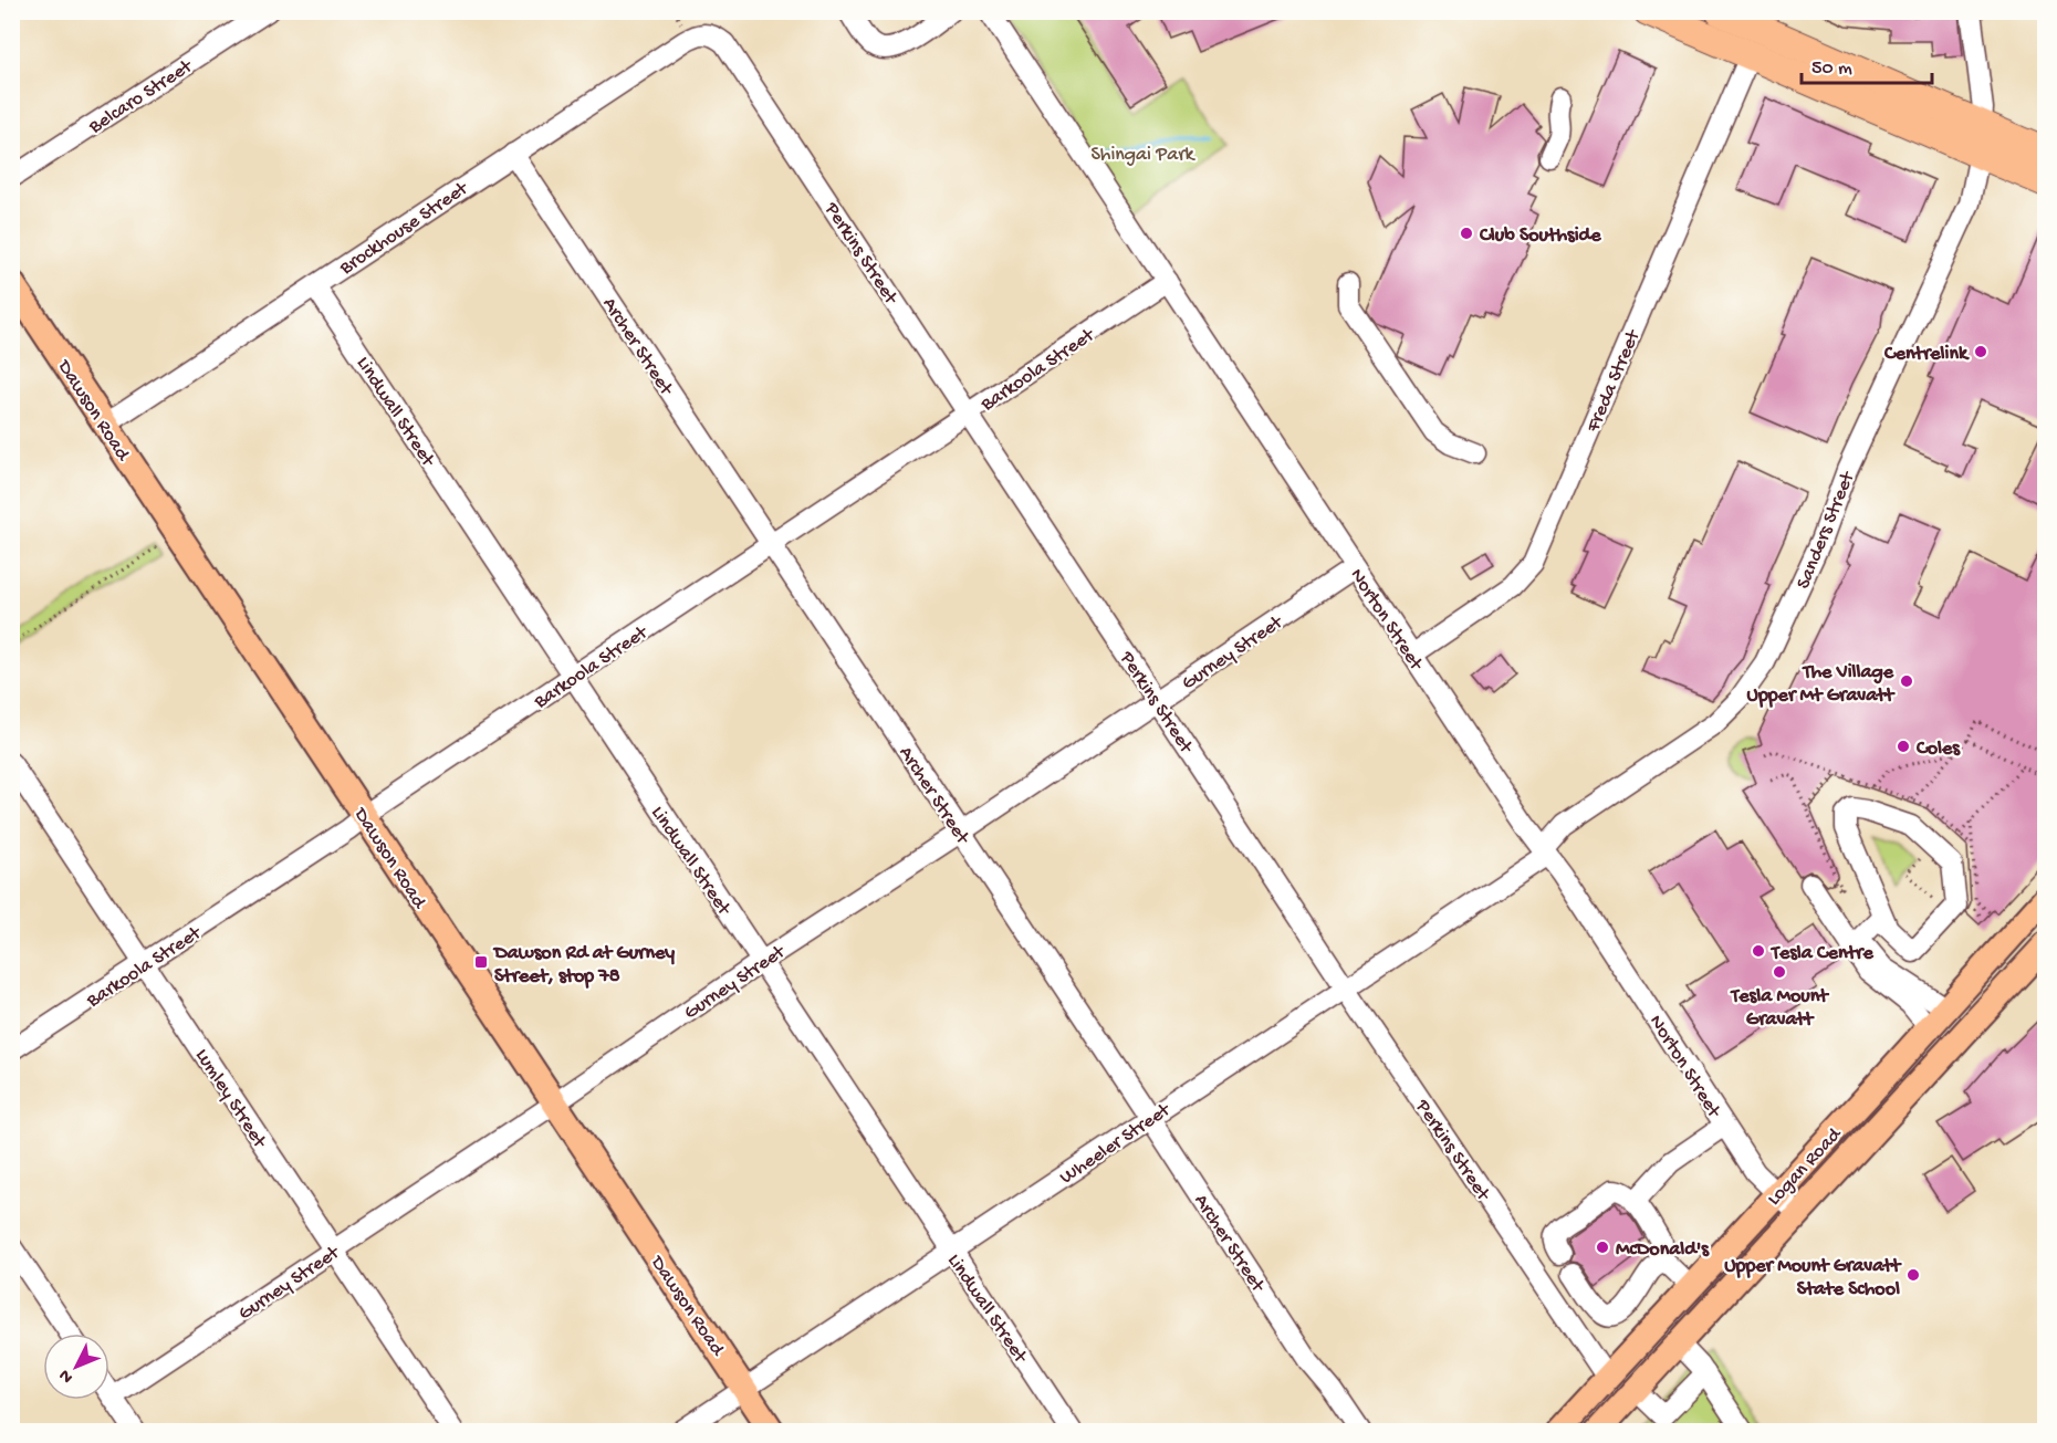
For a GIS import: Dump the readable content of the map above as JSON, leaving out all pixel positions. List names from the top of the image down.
{
  "streets": {
    "main road": ["Dawson Road", "Logan Road"],
    "street": [
      "Belcaro Street",
      "Brockhouse Street",
      "Perkins Street",
      "Archer Street",
      "Barkoola Street",
      "Freda Street",
      "Lindwall Street",
      "Sanders Street",
      "Norton Street",
      "Gurney Street",
      "Lumley Street",
      "Wheeler Street"
    ]
  },
  "crossings": [
    ["Brockhouse Street", "Perkins Street"],
    ["Brockhouse Street", "Archer Street"],
    ["Brockhouse Street", "Dawson Road"],
    ["Brockhouse Street", "Lindwall Street"],
    ["Perkins Street", "Barkoola Street"],
    ["Perkins Street", "Gurney Street"],
    ["Perkins Street", "Wheeler Street"],
    ["Perkins Street", "Logan Road"],
    ["Archer Street", "Barkoola Street"],
    ["Archer Street", "Gurney Street"],
    ["Archer Street", "Wheeler Street"],
    ["Barkoola Street", "Dawson Road"],
    ["Barkoola Street", "Lindwall Street"],
    ["Barkoola Street", "Norton Street"],
    ["Barkoola Street", "Lumley Street"],
    ["Freda Street", "Norton Street"],
    ["Dawson Road", "Gurney Street"],
    ["Dawson Road", "Wheeler Street"],
    ["Lindwall Street", "Gurney Street"],
    ["Lindwall Street", "Wheeler Street"],
    ["Sanders Street", "Norton Street"],
    ["Sanders Street", "Wheeler Street"],
    ["Norton Street", "Gurney Street"],
    ["Norton Street", "Wheeler Street"],
    ["Norton Street", "Logan Road"],
    ["Gurney Street", "Lumley Street"]
  ],
  "parks": ["Shingai Park"],
  "places": {
    "other": [
      "Club Southside",
      "Centrelink",
      "The Village Upper Mt Gravatt",
      "Coles",
      "Tesla Centre",
      "Tesla Mount Gravatt",
      "McDonald's",
      "Upper Mount Gravatt State School"
    ],
    "transit": ["Dawson Rd at Gurney Street, stop 78"]
  },
  "scale_bar": "50 m",
  "north": "bottom left"
}
